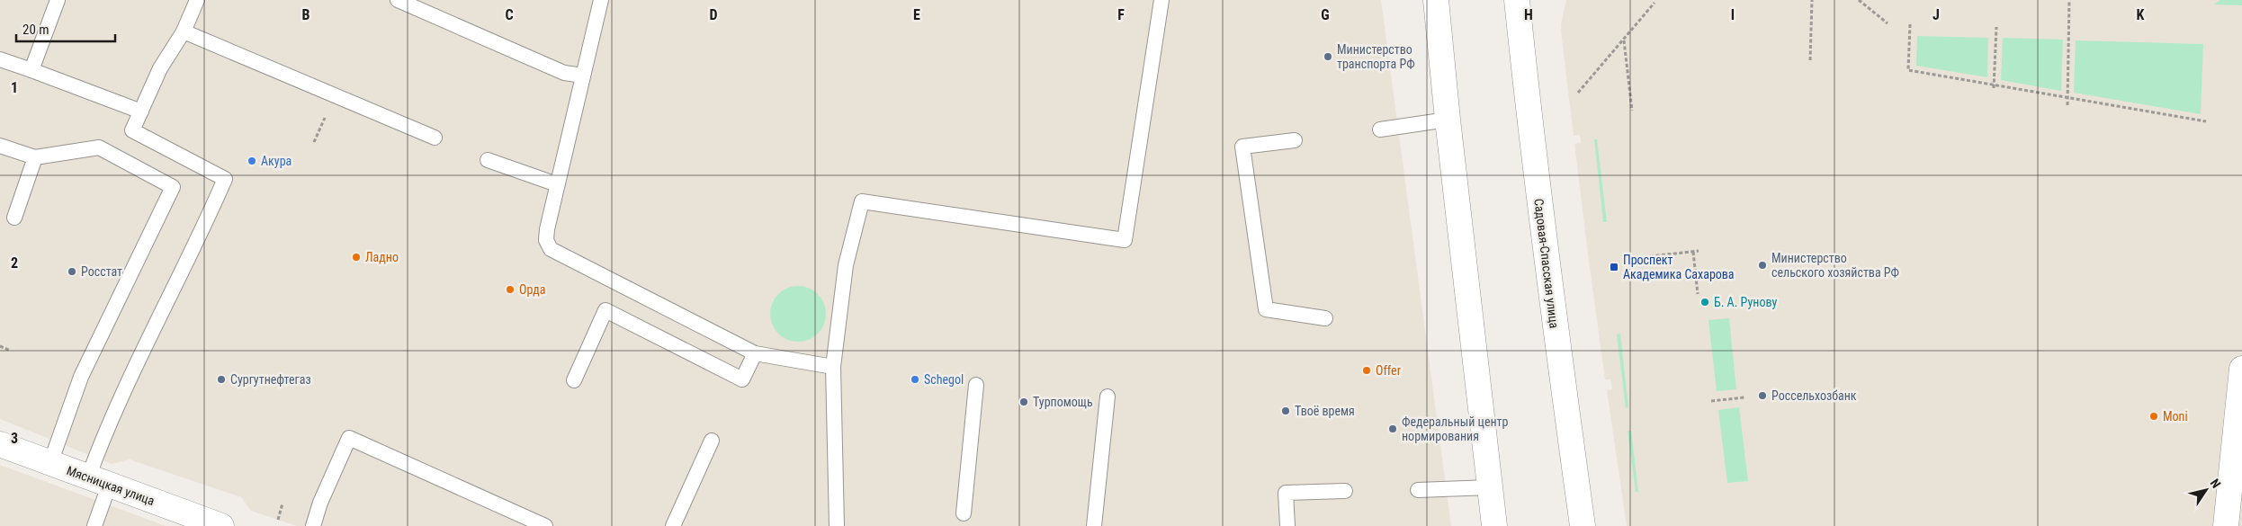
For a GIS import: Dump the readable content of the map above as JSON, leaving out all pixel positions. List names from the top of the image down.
{
  "streets": {
    "main road": ["Садовая-Спасская улица", "Мясницкая улица"]
  },
  "places": {
    "other": [
      "Министерство транспорта РФ",
      "Акура",
      "Ладно",
      "Министерство сельского хозяйства РФ",
      "Росстат",
      "Орда",
      "Б. А. Рунову",
      "Offer",
      "Сургутнефтегаз",
      "Schegol",
      "Россельхозбанк",
      "Турпомощь",
      "Твоё время",
      "Moni",
      "Федеральный центр нормирования"
    ],
    "transit": ["Проспект Академика Сахарова"]
  },
  "scale_bar": "20 m",
  "north": "top right",
  "grid": {
    "columns": [
      "B",
      "C",
      "D",
      "E",
      "F",
      "G",
      "H",
      "I",
      "J",
      "K"
    ],
    "rows": ["1", "2", "3"]
  }
}
